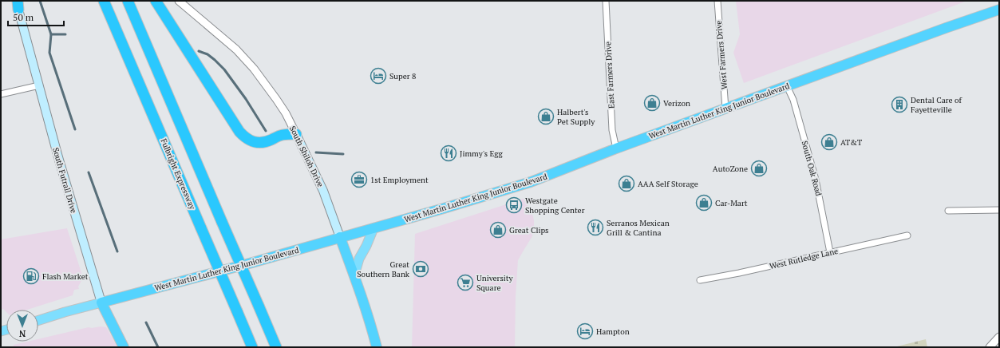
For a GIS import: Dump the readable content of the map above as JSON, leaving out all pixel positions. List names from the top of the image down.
{
  "streets": {
    "highway": [
      "West Martin Luther King Junior Boulevard",
      "South Shiloh Drive",
      "Fulbright Expressway",
      "South Futrall Drive"
    ],
    "street": [
      "West Farmers Drive",
      "East Farmers Drive",
      "South Oak Road",
      "West Rutledge Lane"
    ]
  },
  "crossings": [
    ["West Farmers Drive", "West Martin Luther King Junior Boulevard"],
    ["East Farmers Drive", "West Martin Luther King Junior Boulevard"],
    ["West Martin Luther King Junior Boulevard", "South Shiloh Drive"],
    ["West Martin Luther King Junior Boulevard", "South Oak Road"],
    ["West Martin Luther King Junior Boulevard", "South Futrall Drive"],
    ["South Oak Road", "West Rutledge Lane"]
  ],
  "places": {
    "hotel": ["Super 8", "Hampton"],
    "shop": [
      "Verizon",
      "Halbert's Pet Supply",
      "AT&T",
      "AutoZone",
      "AAA Self Storage",
      "Car-Mart",
      "Great Clips"
    ],
    "building": ["Dental Care of Fayetteville"],
    "restaurant": ["Jimmy's Egg", "Serranos Mexican Grill & Cantina"],
    "office": ["1st Employment"],
    "bus stop": ["Westgate Shopping Center"],
    "bank": ["Great Southern Bank"],
    "fuel station": ["Flash Market"],
    "supermarket": ["University Square"]
  },
  "scale_bar": "50 m",
  "north": "bottom"
}
